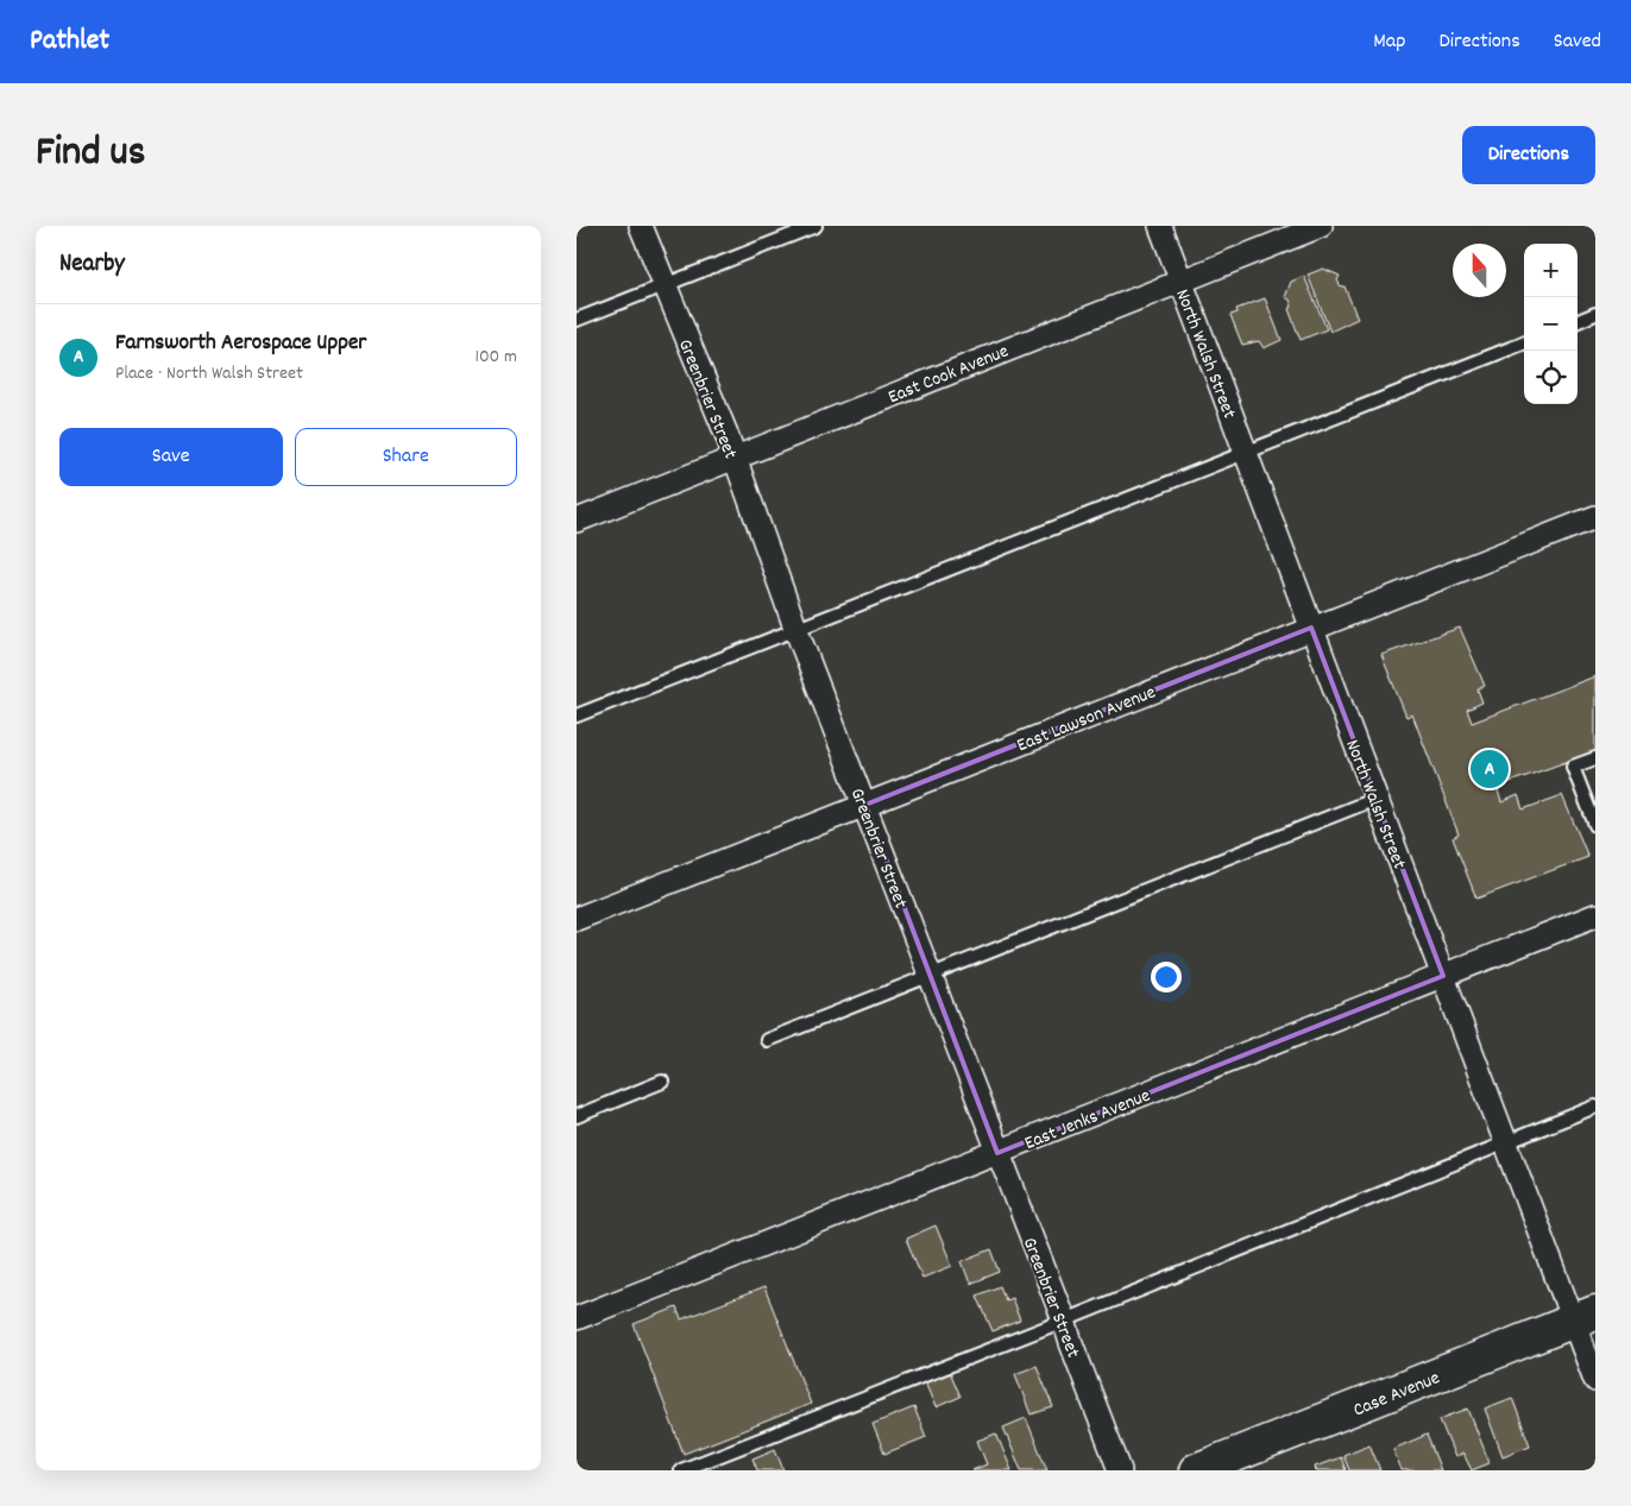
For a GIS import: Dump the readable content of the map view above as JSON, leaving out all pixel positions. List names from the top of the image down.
{
  "streets": {
    "street": [
      "North Walsh Street",
      "East Cook Avenue",
      "Greenbrier Street",
      "East Lawson Avenue",
      "East Jenks Avenue",
      "Case Avenue"
    ]
  },
  "crossings": [
    ["North Walsh Street", "East Cook Avenue"],
    ["North Walsh Street", "East Lawson Avenue"],
    ["North Walsh Street", "East Jenks Avenue"],
    ["North Walsh Street", "Case Avenue"],
    ["East Cook Avenue", "Greenbrier Street"],
    ["Greenbrier Street", "East Lawson Avenue"],
    ["Greenbrier Street", "East Jenks Avenue"]
  ],
  "north": "top",
  "page": {
    "header": "Pathlet",
    "nav": ["Map", "Directions", "Saved"],
    "title": "Find us",
    "buttons": [
      "Directions",
      ["Save", "Share"]
    ],
    "heading": "Nearby",
    "map_buttons": ["+", "−"],
    "list": [
      {
        "mark": "A",
        "name": "Farnsworth Aerospace Upper",
        "note": "Place · North Walsh Street",
        "value": "100 m"
      }
    ],
    "pins": "A"
  }
}
